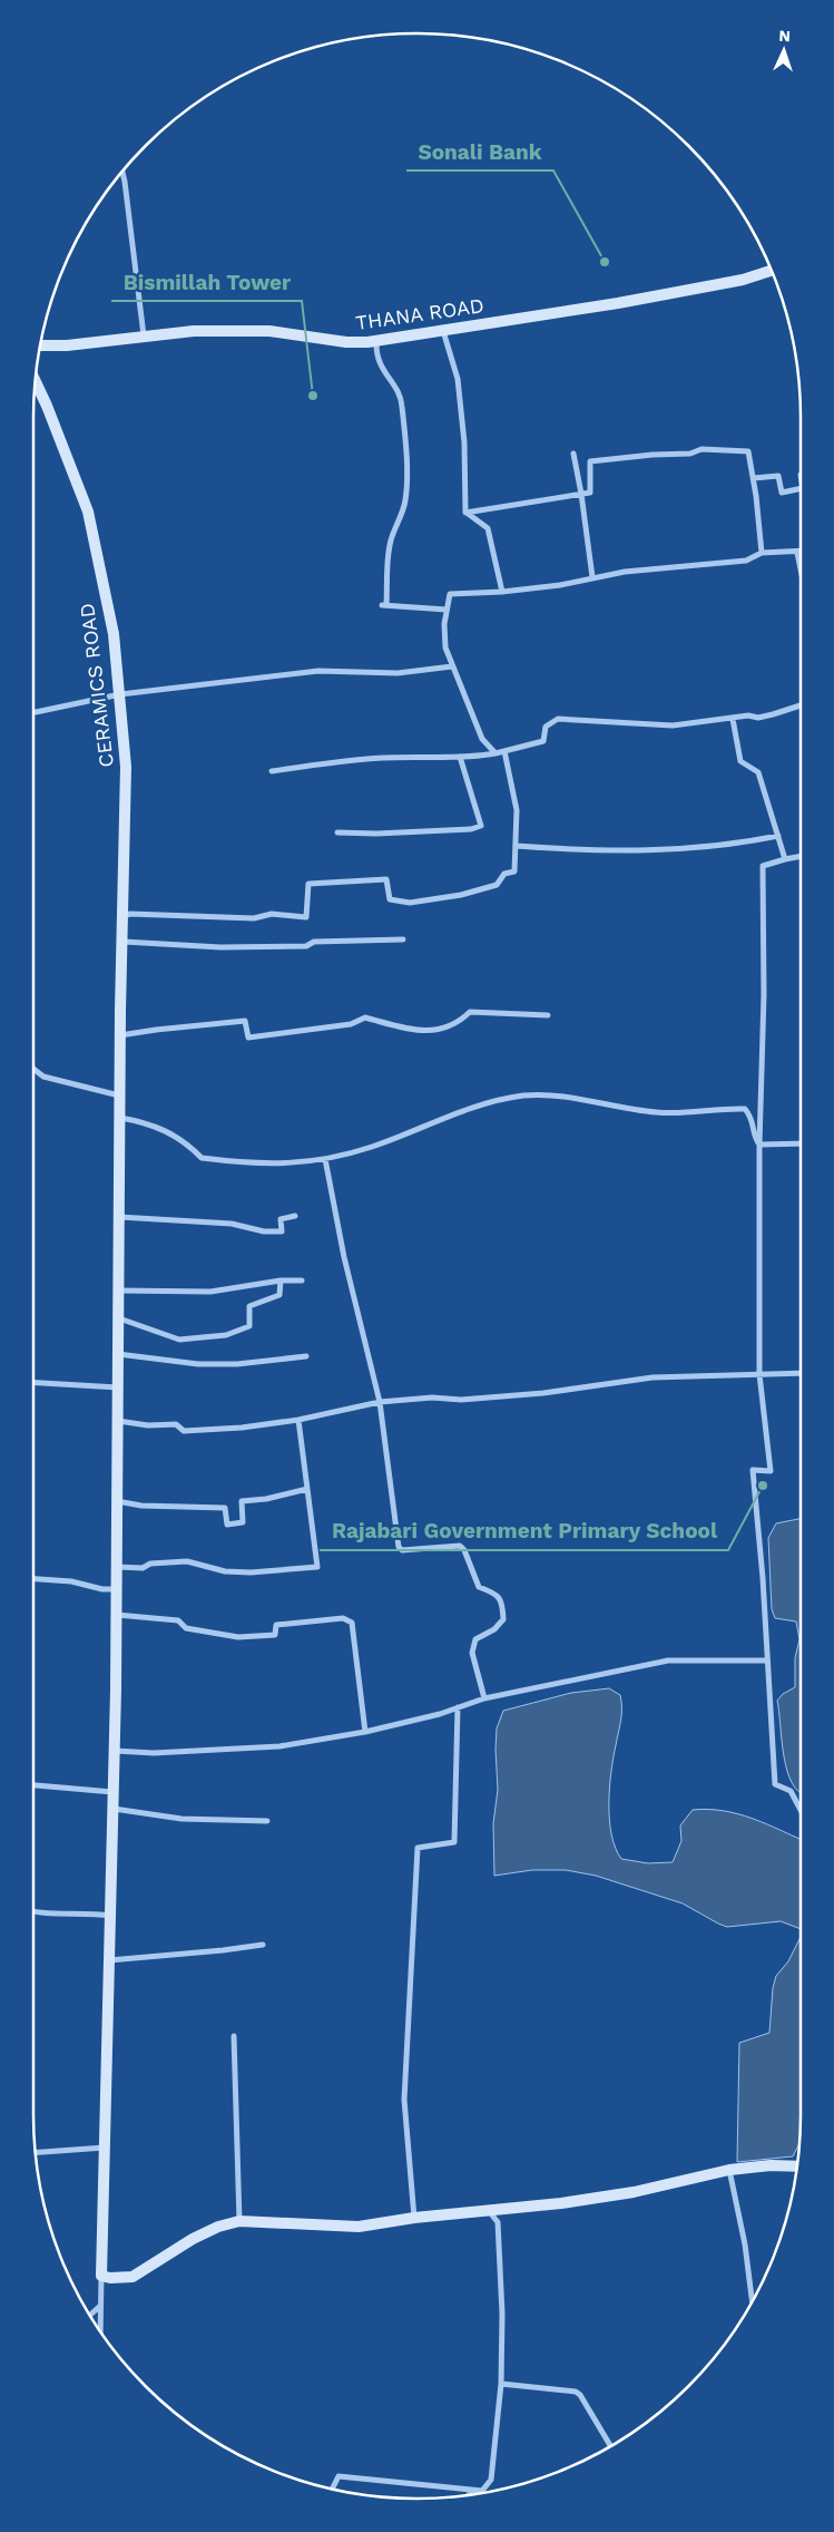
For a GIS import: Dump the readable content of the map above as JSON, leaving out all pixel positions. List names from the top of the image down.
{
  "streets": {
    "street": ["THANA ROAD", "CERAMICS ROAD"]
  },
  "places": ["Sonali Bank", "Bismillah Tower", "Rajabari Government Primary School"],
  "north": "top"
}
